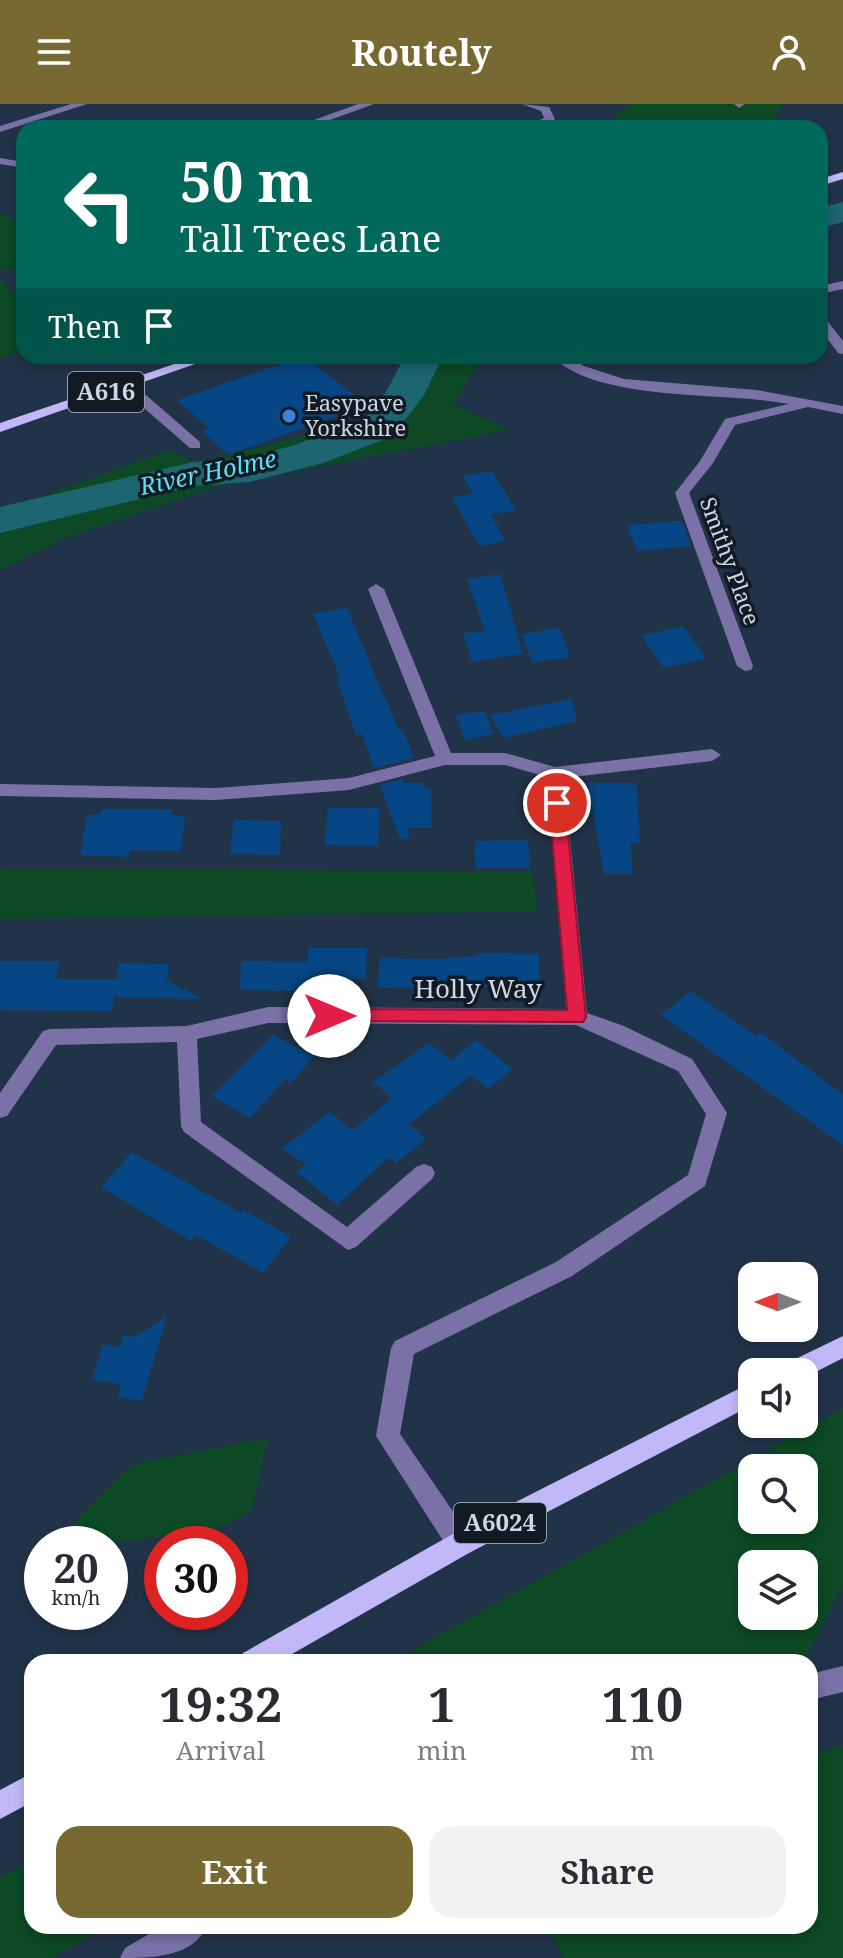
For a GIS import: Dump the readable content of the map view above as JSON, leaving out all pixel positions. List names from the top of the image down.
{
  "streets": {
    "main road": ["A616", "A6024"],
    "street": ["Smithy Place", "Holly Way"]
  },
  "crossings": [
    ["Holly Way", "A6024"]
  ],
  "water": ["River Holme"],
  "places": ["Easypave Yorkshire"],
  "north": "left",
  "page": {
    "header": "Routely",
    "turn": ["50 m", "Tall Trees Lane"],
    "then": "Then",
    "speed": "20 km/h",
    "limit": "30",
    "eta": [
      "19:32",
      "Arrival",
      "1",
      "min",
      "110",
      "m"
    ],
    "buttons": ["Exit", "Share"]
  }
}
